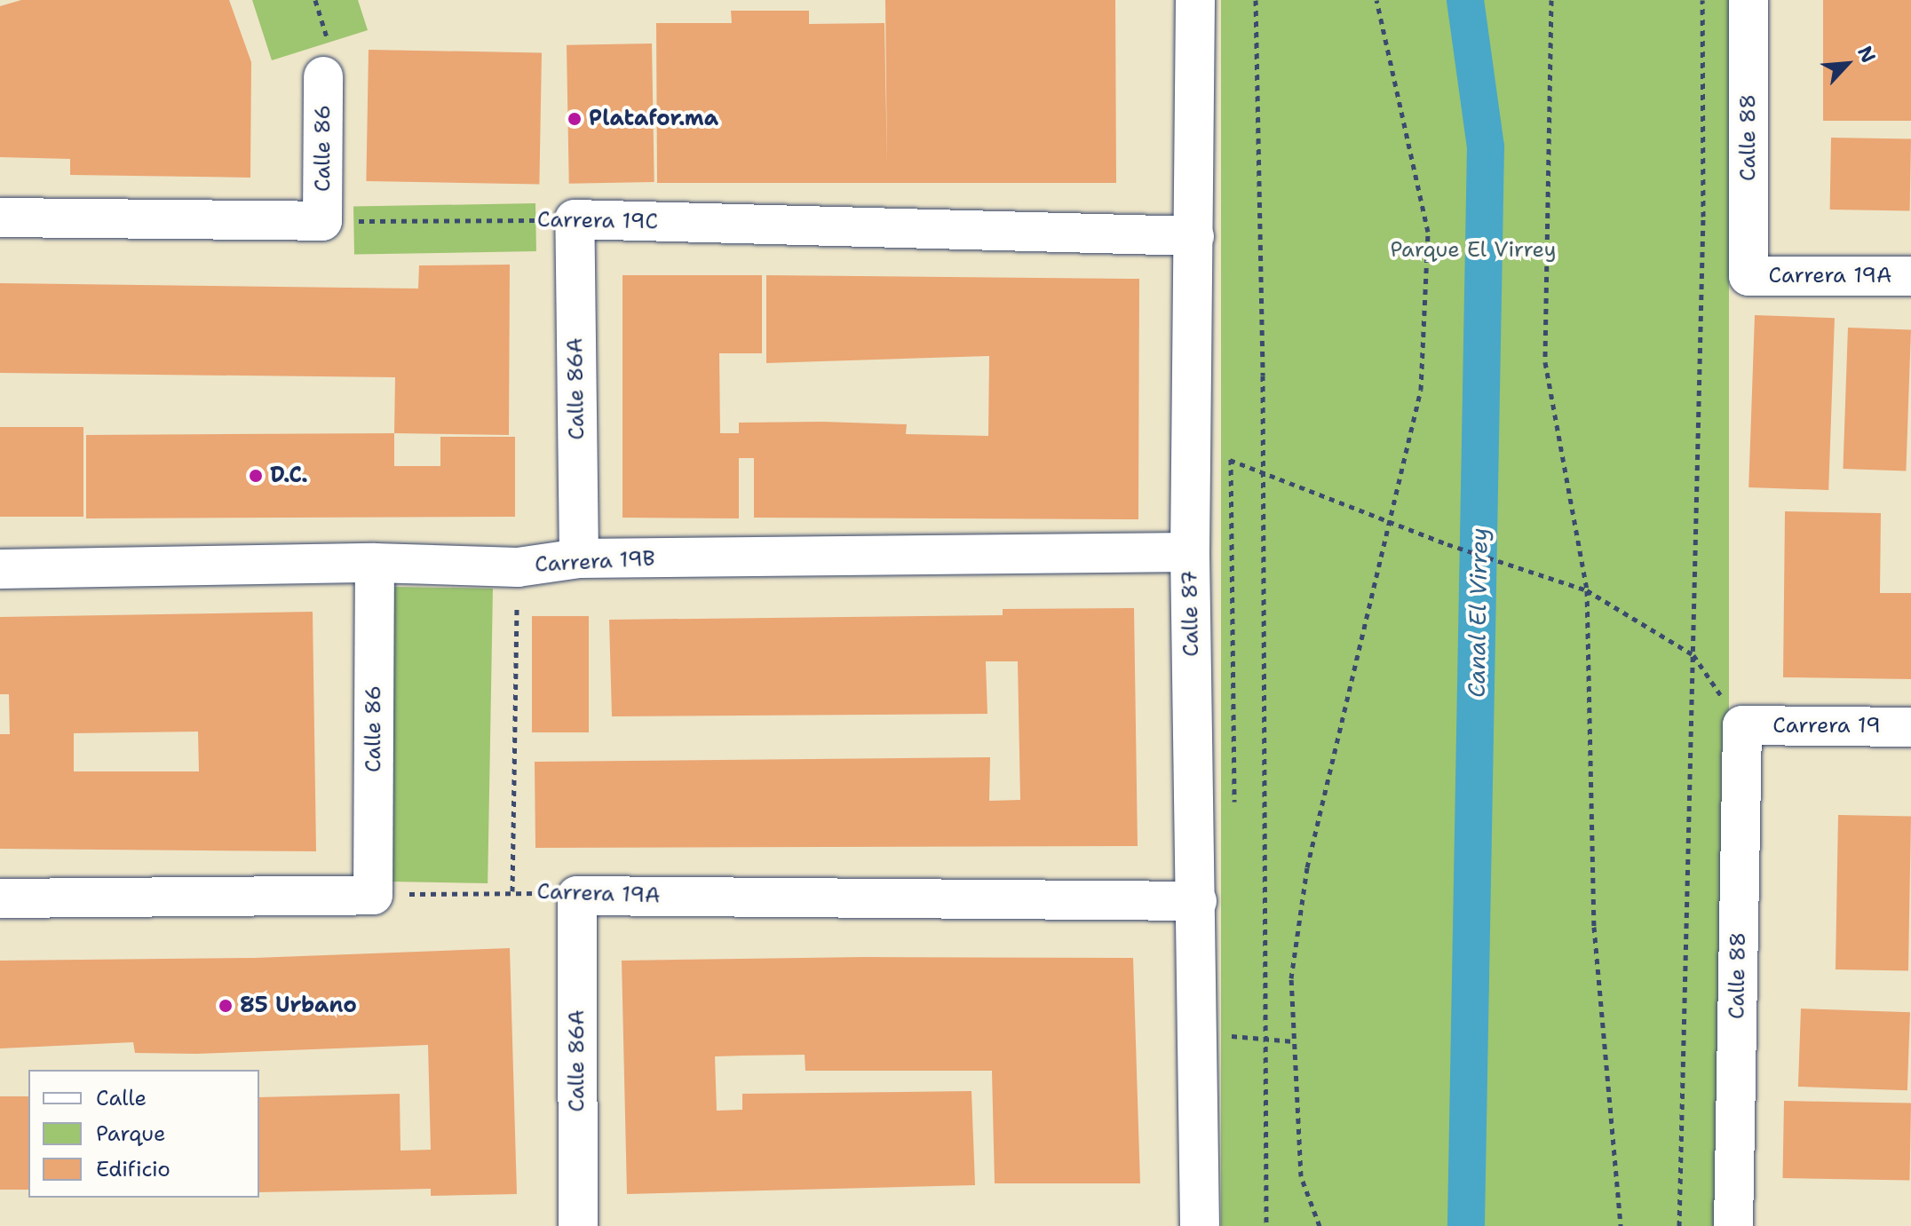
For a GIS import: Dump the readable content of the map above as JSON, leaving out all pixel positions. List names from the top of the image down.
{
  "streets": {
    "street": [
      "Calle 88",
      "Calle 86",
      "Carrera 19C",
      "Carrera 19A",
      "Calle 86A",
      "Carrera 19B",
      "Calle 87",
      "Carrera 19"
    ]
  },
  "crossings": [
    ["Calle 88", "Carrera 19A"],
    ["Calle 88", "Carrera 19"],
    ["Calle 86", "Carrera 19C"],
    ["Calle 86", "Carrera 19A"],
    ["Calle 86", "Carrera 19B"],
    ["Carrera 19C", "Calle 86A"],
    ["Carrera 19C", "Calle 87"],
    ["Carrera 19A", "Calle 86A"],
    ["Carrera 19A", "Calle 87"],
    ["Calle 86A", "Carrera 19B"],
    ["Carrera 19B", "Calle 87"]
  ],
  "water": ["Canal El Virrey"],
  "parks": ["Parque El Virrey"],
  "places": ["Platafor.ma", "D.C.", "85 Urbano"],
  "legend": ["Calle", "Parque", "Edificio"],
  "north": "top right"
}
